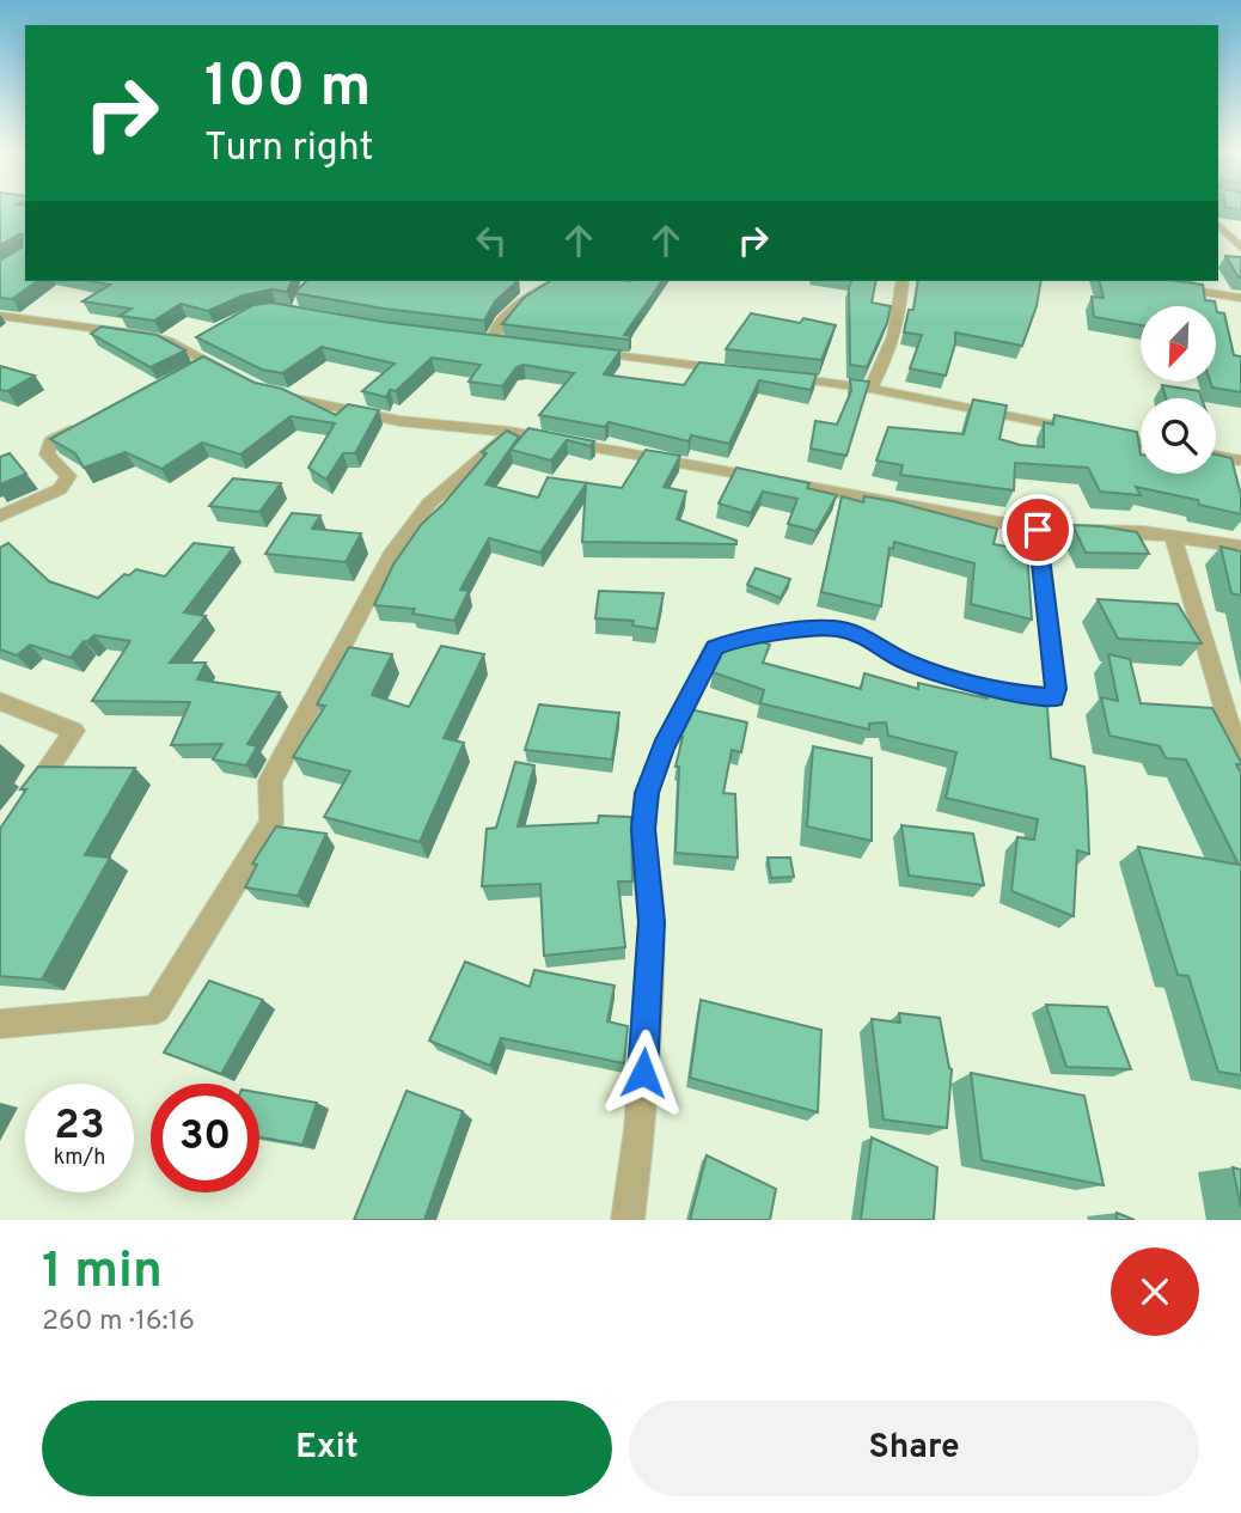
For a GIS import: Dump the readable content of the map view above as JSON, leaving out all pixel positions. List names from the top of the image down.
{
  "north": "bottom left",
  "page": {
    "turn": ["100 m", "Turn right"],
    "speed": "23 km/h",
    "limit": "30",
    "heading": ["1 min", "260 m · 16:16"],
    "buttons": ["Exit", "Share"]
  }
}
